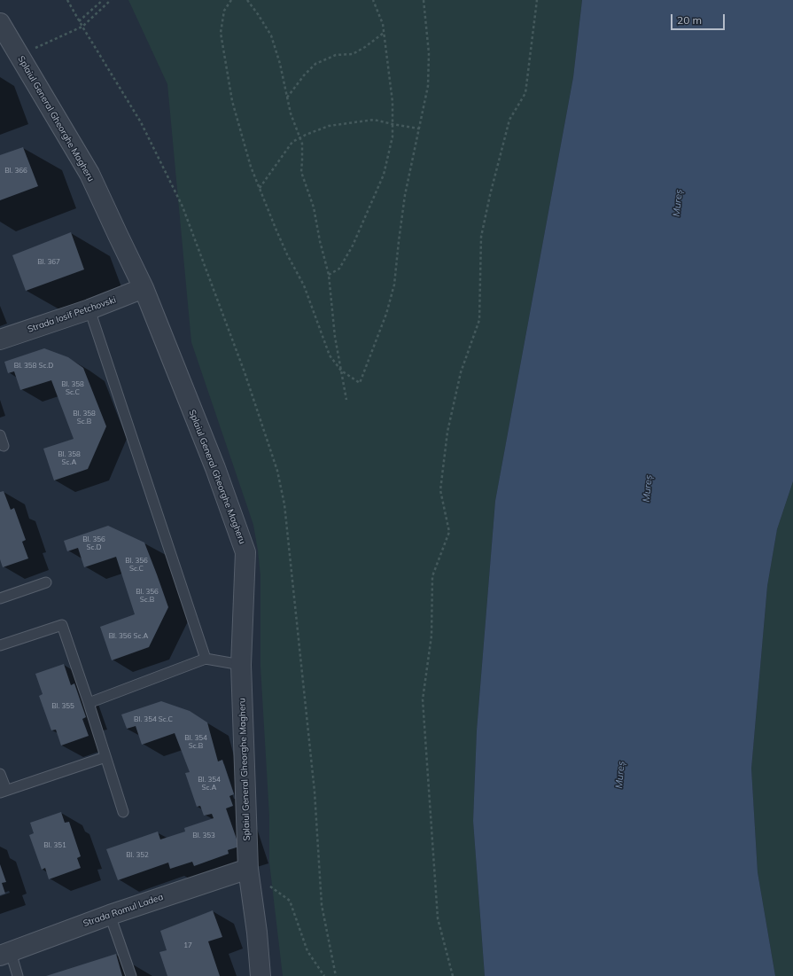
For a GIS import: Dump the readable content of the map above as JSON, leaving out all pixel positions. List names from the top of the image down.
{
  "streets": {
    "street": ["Splaiul General Gheorghe Magheru", "Strada Iosif Petchovski", "Strada Romul Ladea"]
  },
  "crossings": [
    ["Splaiul General Gheorghe Magheru", "Strada Iosif Petchovski"],
    ["Splaiul General Gheorghe Magheru", "Strada Romul Ladea"]
  ],
  "water": ["Mureș"],
  "house_numbers": [
    "Bl. 366",
    "Bl. 367",
    "Bl. 358 Sc.D",
    "Bl. 358 Sc.C",
    "Bl. 358 Sc.B",
    "Bl. 358 Sc.A",
    "Bl. 356 Sc.D",
    "Bl. 356 Sc.C",
    "Bl. 356 Sc.B",
    "Bl. 356 Sc.A",
    "Bl. 355",
    "Bl. 354 Sc.C",
    "Bl. 354 Sc.B",
    "Bl. 354 Sc.A",
    "Bl. 353",
    "Bl. 351",
    "Bl. 352",
    "17"
  ],
  "scale_bar": "20 m"
}
